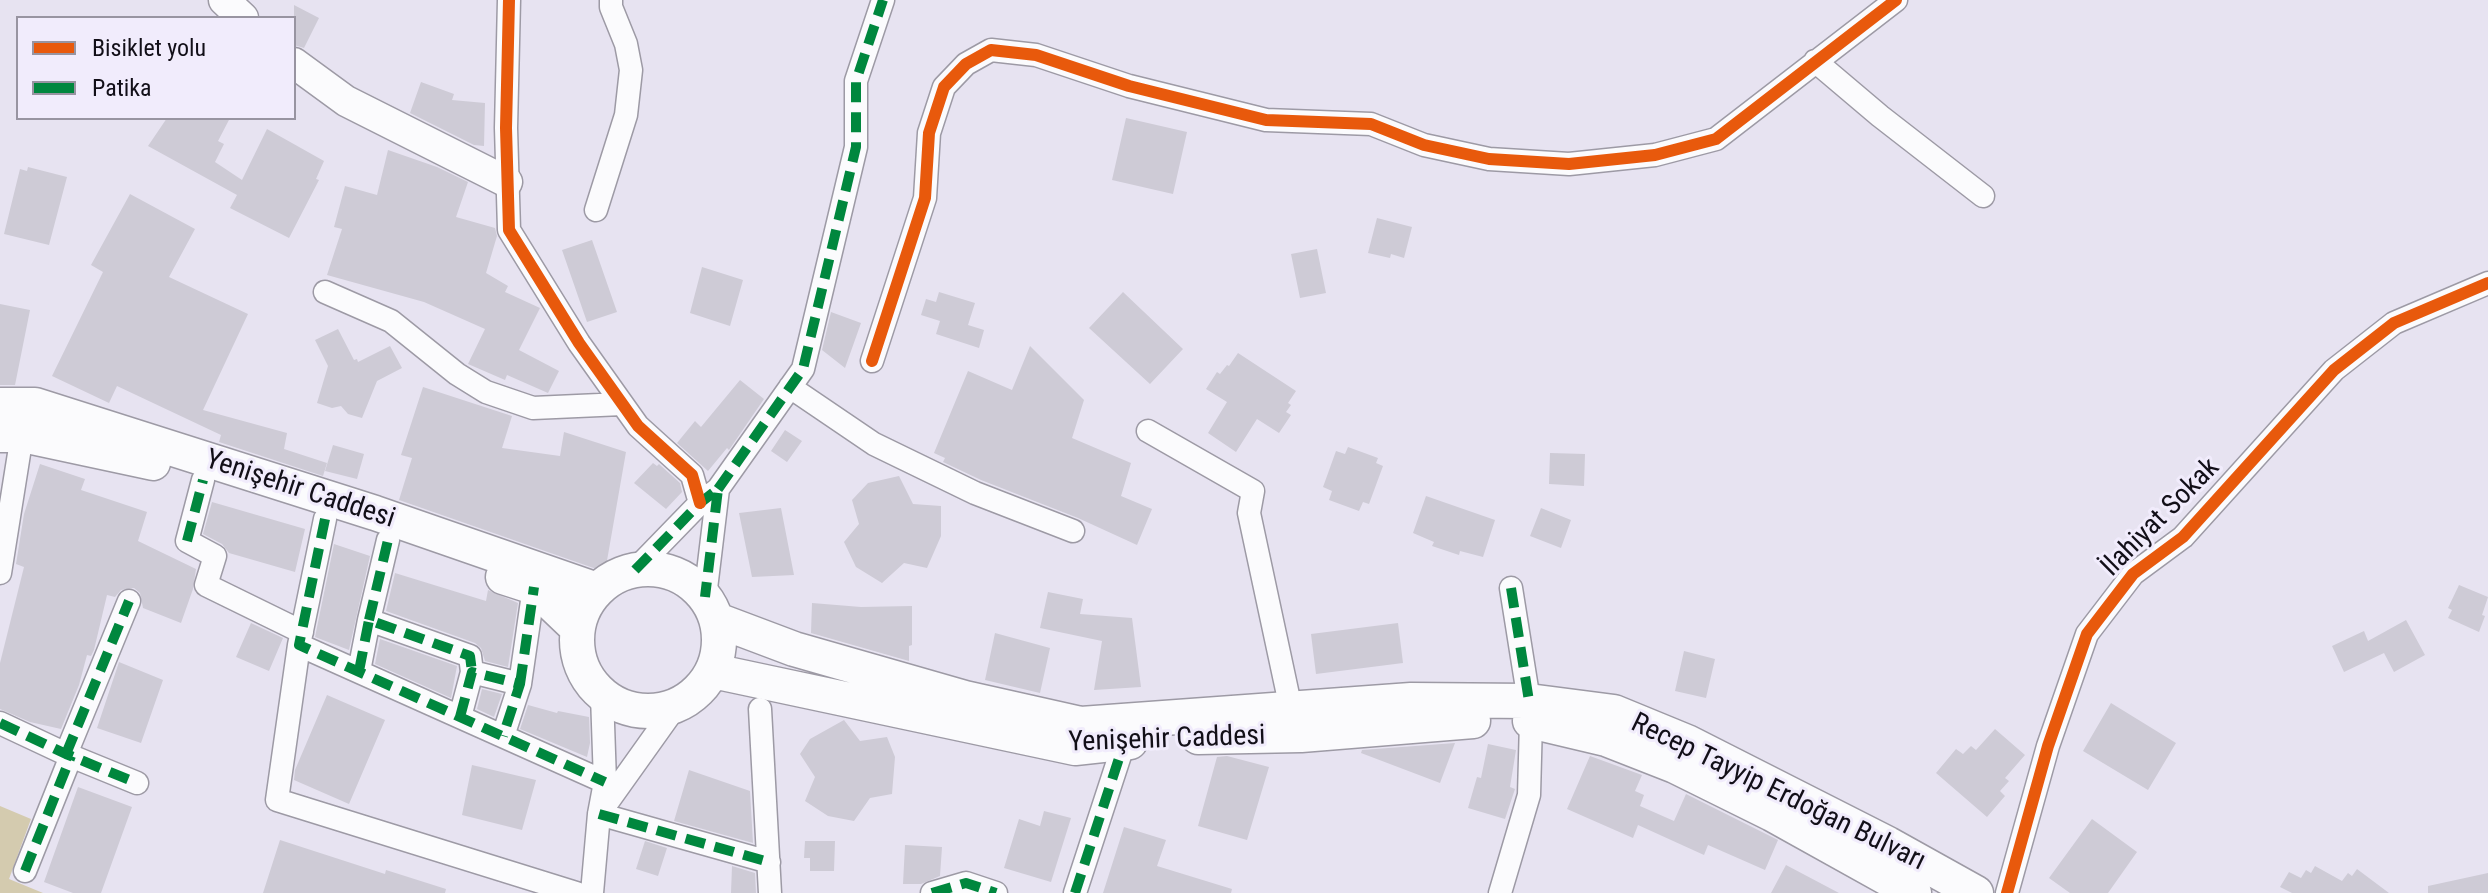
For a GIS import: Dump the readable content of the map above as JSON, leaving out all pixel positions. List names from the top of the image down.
{
  "streets": {
    "main road": ["Yenişehir Caddesi", "Recep Tayyip Erdoğan Bulvarı"],
    "street": ["İlahiyat Sokak"]
  },
  "crossings": [
    ["Yenişehir Caddesi", "Recep Tayyip Erdoğan Bulvarı"]
  ],
  "legend": ["Bisiklet yolu", "Patika"]
}
